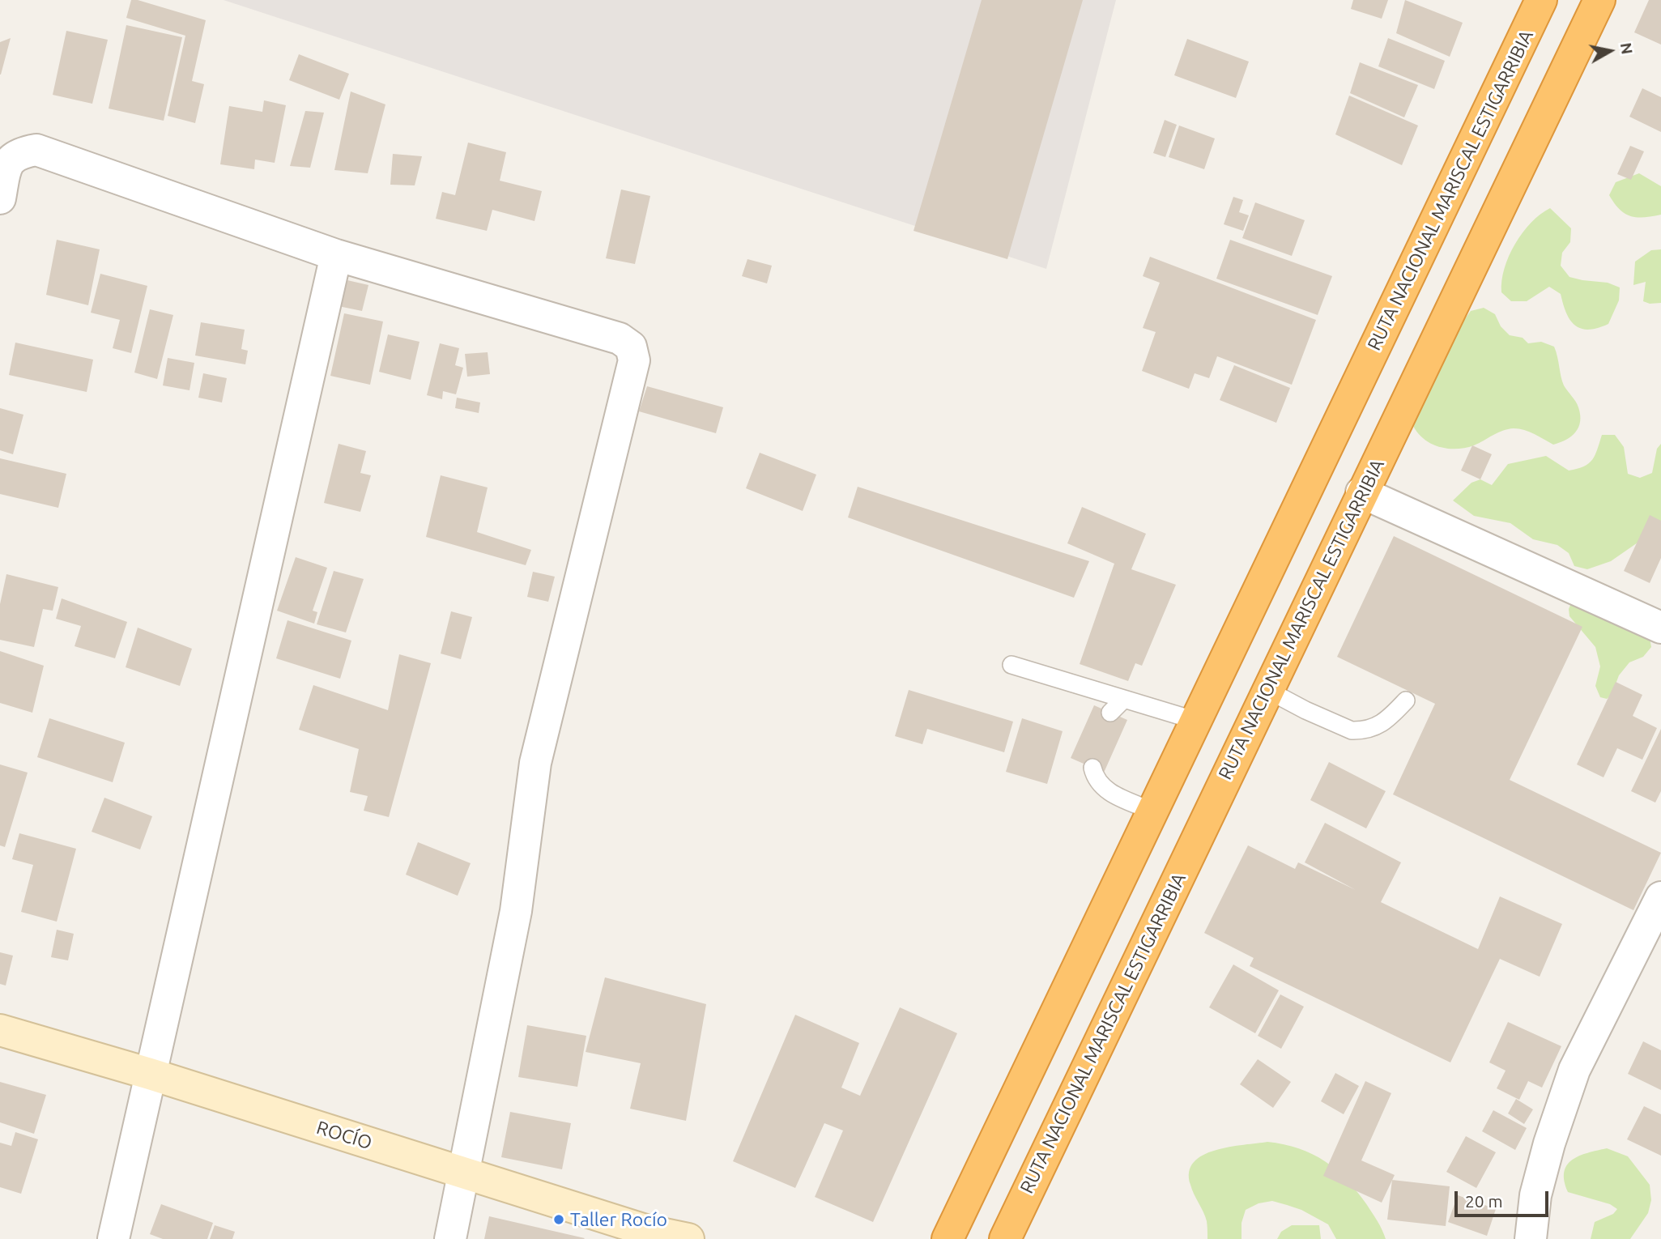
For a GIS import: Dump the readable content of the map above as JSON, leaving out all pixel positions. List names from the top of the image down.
{
  "streets": {
    "highway": ["RUTA NACIONAL MARISCAL ESTIGARRIBIA"],
    "main road": ["ROCÍO"]
  },
  "places": ["Taller Rocío"],
  "scale_bar": "20 m",
  "north": "right"
}
